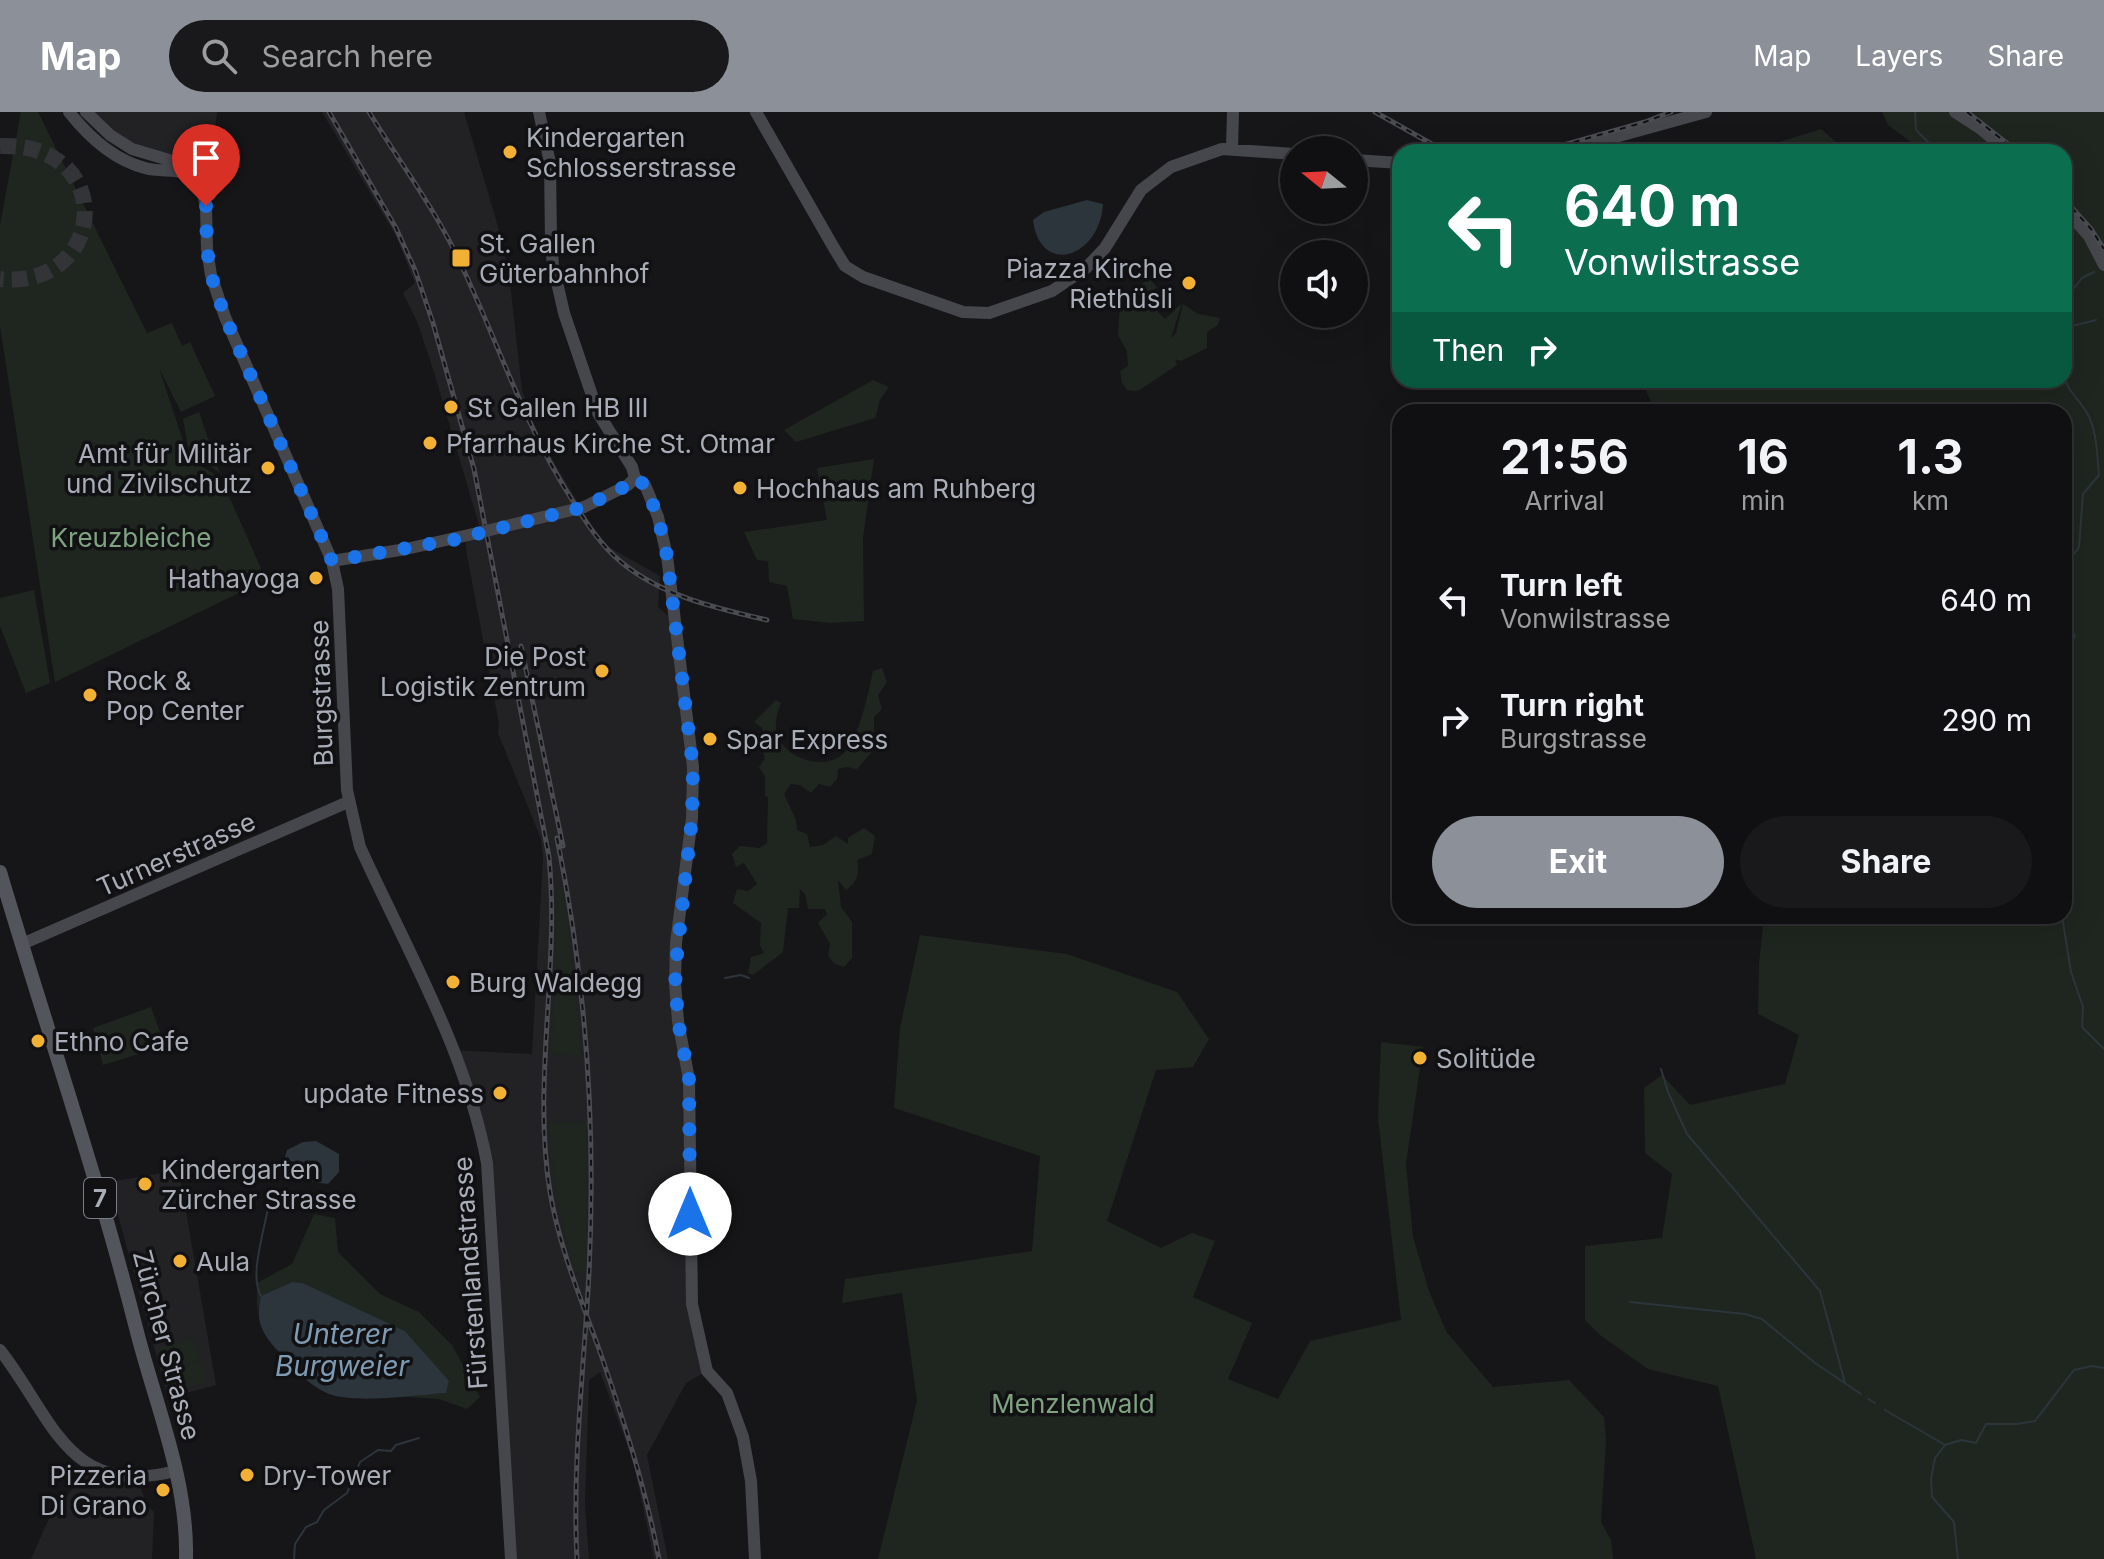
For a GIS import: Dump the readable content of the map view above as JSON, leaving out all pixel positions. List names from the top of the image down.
{
  "streets": {
    "main road": [
      "Burgstrasse",
      "Turnerstrasse",
      "7",
      "Fürstenlandstrasse",
      "Zürcher Strasse"
    ]
  },
  "crossings": [
    ["Burgstrasse", "Turnerstrasse"],
    ["Burgstrasse", "Fürstenlandstrasse"],
    ["Turnerstrasse", "Zürcher Strasse"]
  ],
  "water": ["Unterer Burgweier"],
  "parks": ["Kreuzbleiche", "Menzlenwald"],
  "places": {
    "other": [
      "Kindergarten Schlosserstrasse",
      "Piazza Kirche Riethüsli",
      "St Gallen HB III",
      "Pfarrhaus Kirche St. Otmar",
      "Amt für Militär und Zivilschutz",
      "Hochhaus am Ruhberg",
      "Hathayoga",
      "Die Post Logistik Zentrum",
      "Rock & Pop Center",
      "Spar Express",
      "Burg Waldegg",
      "Ethno Cafe",
      "Solitüde",
      "update Fitness",
      "Kindergarten Zürcher Strasse",
      "Aula",
      "Dry-Tower",
      "Pizzeria Di Grano"
    ],
    "transit": ["St. Gallen Güterbahnhof"]
  },
  "north": "left",
  "page": {
    "header": "Map",
    "search": "Search here",
    "nav": ["Map", "Layers", "Share"],
    "turn": ["640 m", "Vonwilstrasse"],
    "then": "Then",
    "eta": [
      "21:56",
      "Arrival",
      "16",
      "min",
      "1.3",
      "km"
    ],
    "list": [
      {
        "name": "Turn left",
        "note": "Vonwilstrasse",
        "value": "640 m"
      },
      {
        "name": "Turn right",
        "note": "Burgstrasse",
        "value": "290 m"
      }
    ],
    "buttons": ["Exit", "Share"]
  }
}
